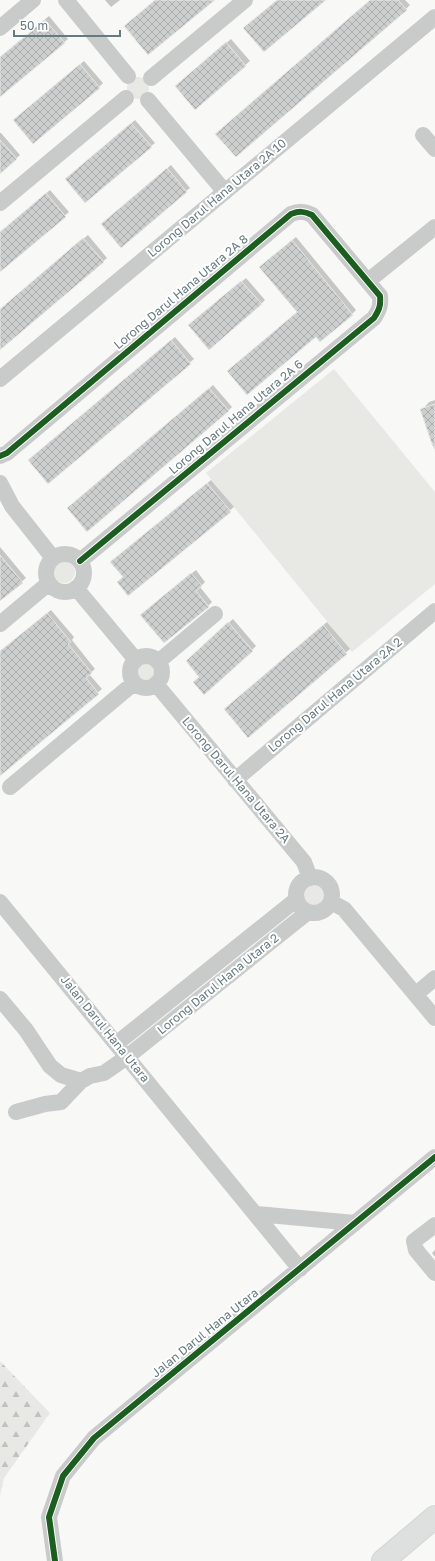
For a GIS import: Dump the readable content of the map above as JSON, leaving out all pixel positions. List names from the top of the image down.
{
  "streets": {
    "street": [
      "Lorong Darul Hana Utara 2A 10",
      "Lorong Darul Hana Utara 2A 8",
      "Lorong Darul Hana Utara 2A 6",
      "Lorong Darul Hana Utara 2A 2",
      "Lorong Darul Hana Utara 2A",
      "Lorong Darul Hana Utara 2",
      "Jalan Darul Hana Utara"
    ]
  },
  "crossings": [
    ["Lorong Darul Hana Utara 2A 8", "Lorong Darul Hana Utara 2A 6"],
    ["Lorong Darul Hana Utara 2A 2", "Lorong Darul Hana Utara 2A"],
    ["Lorong Darul Hana Utara 2A", "Lorong Darul Hana Utara 2"],
    ["Lorong Darul Hana Utara 2", "Jalan Darul Hana Utara"]
  ],
  "scale_bar": "50 m"
}
